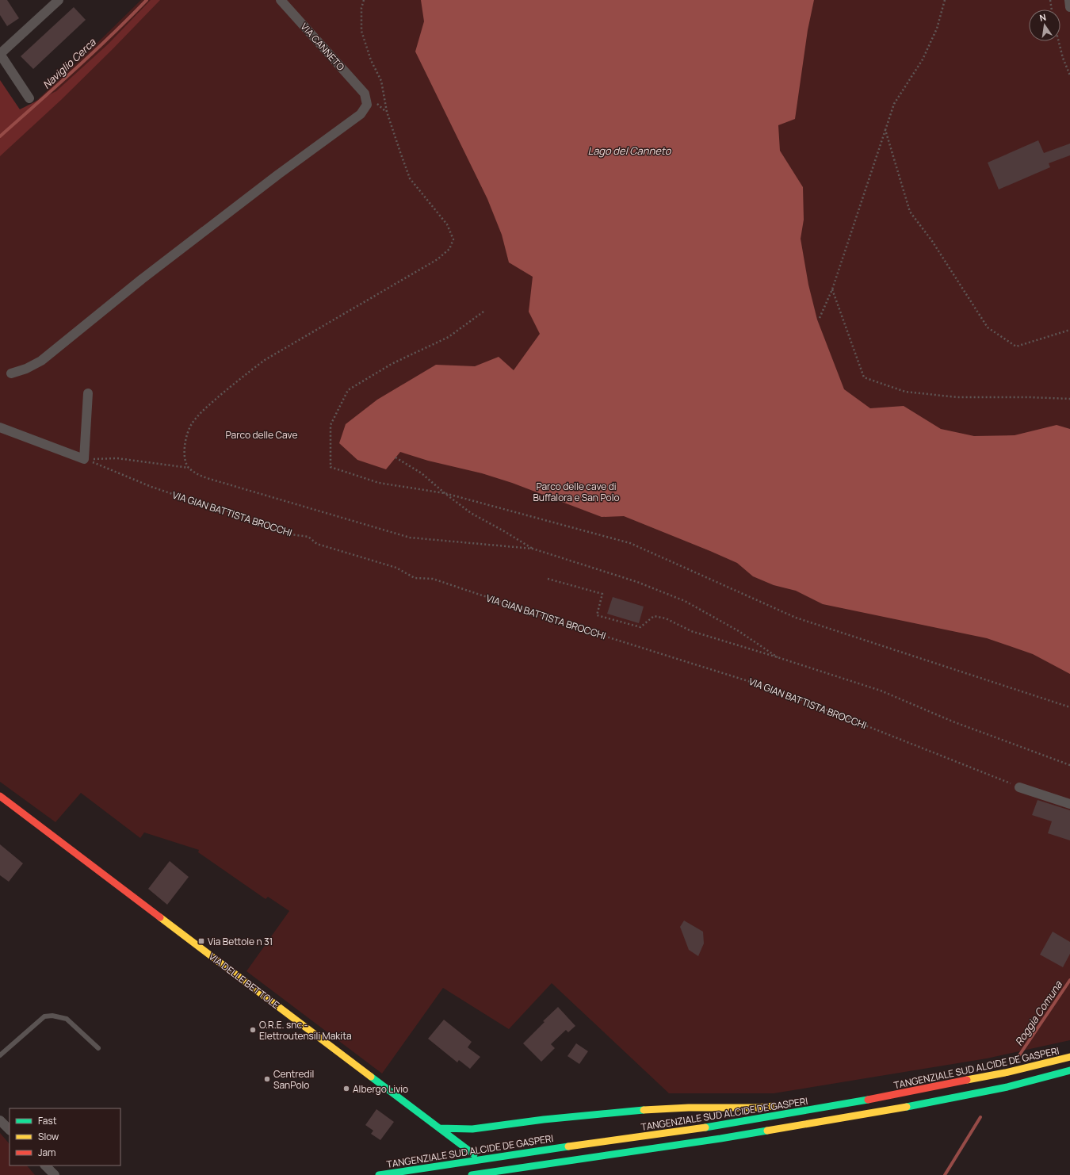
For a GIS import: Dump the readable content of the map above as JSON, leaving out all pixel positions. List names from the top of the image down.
{
  "streets": {
    "main road": ["VIA DELLE BETTOLE", "TANGENZIALE SUD ALCIDE DE GASPERI"],
    "street": ["VIA CANNETO"],
    "path": ["VIA GIAN BATTISTA BROCCHI"]
  },
  "water": ["Naviglio Cerca", "Lago del Canneto", "Roggia Comuna"],
  "parks": ["Parco delle Cave", "Parco delle cave di Buffalora e San Polo"],
  "places": {
    "transit": ["Via Bettole n 31"],
    "other": ["O.R.E. snc - Elettroutensili Makita", "Centredil SanPolo", "Albergo Livio"]
  },
  "legend": ["Fast", "Slow", "Jam"],
  "north": "top"
}
